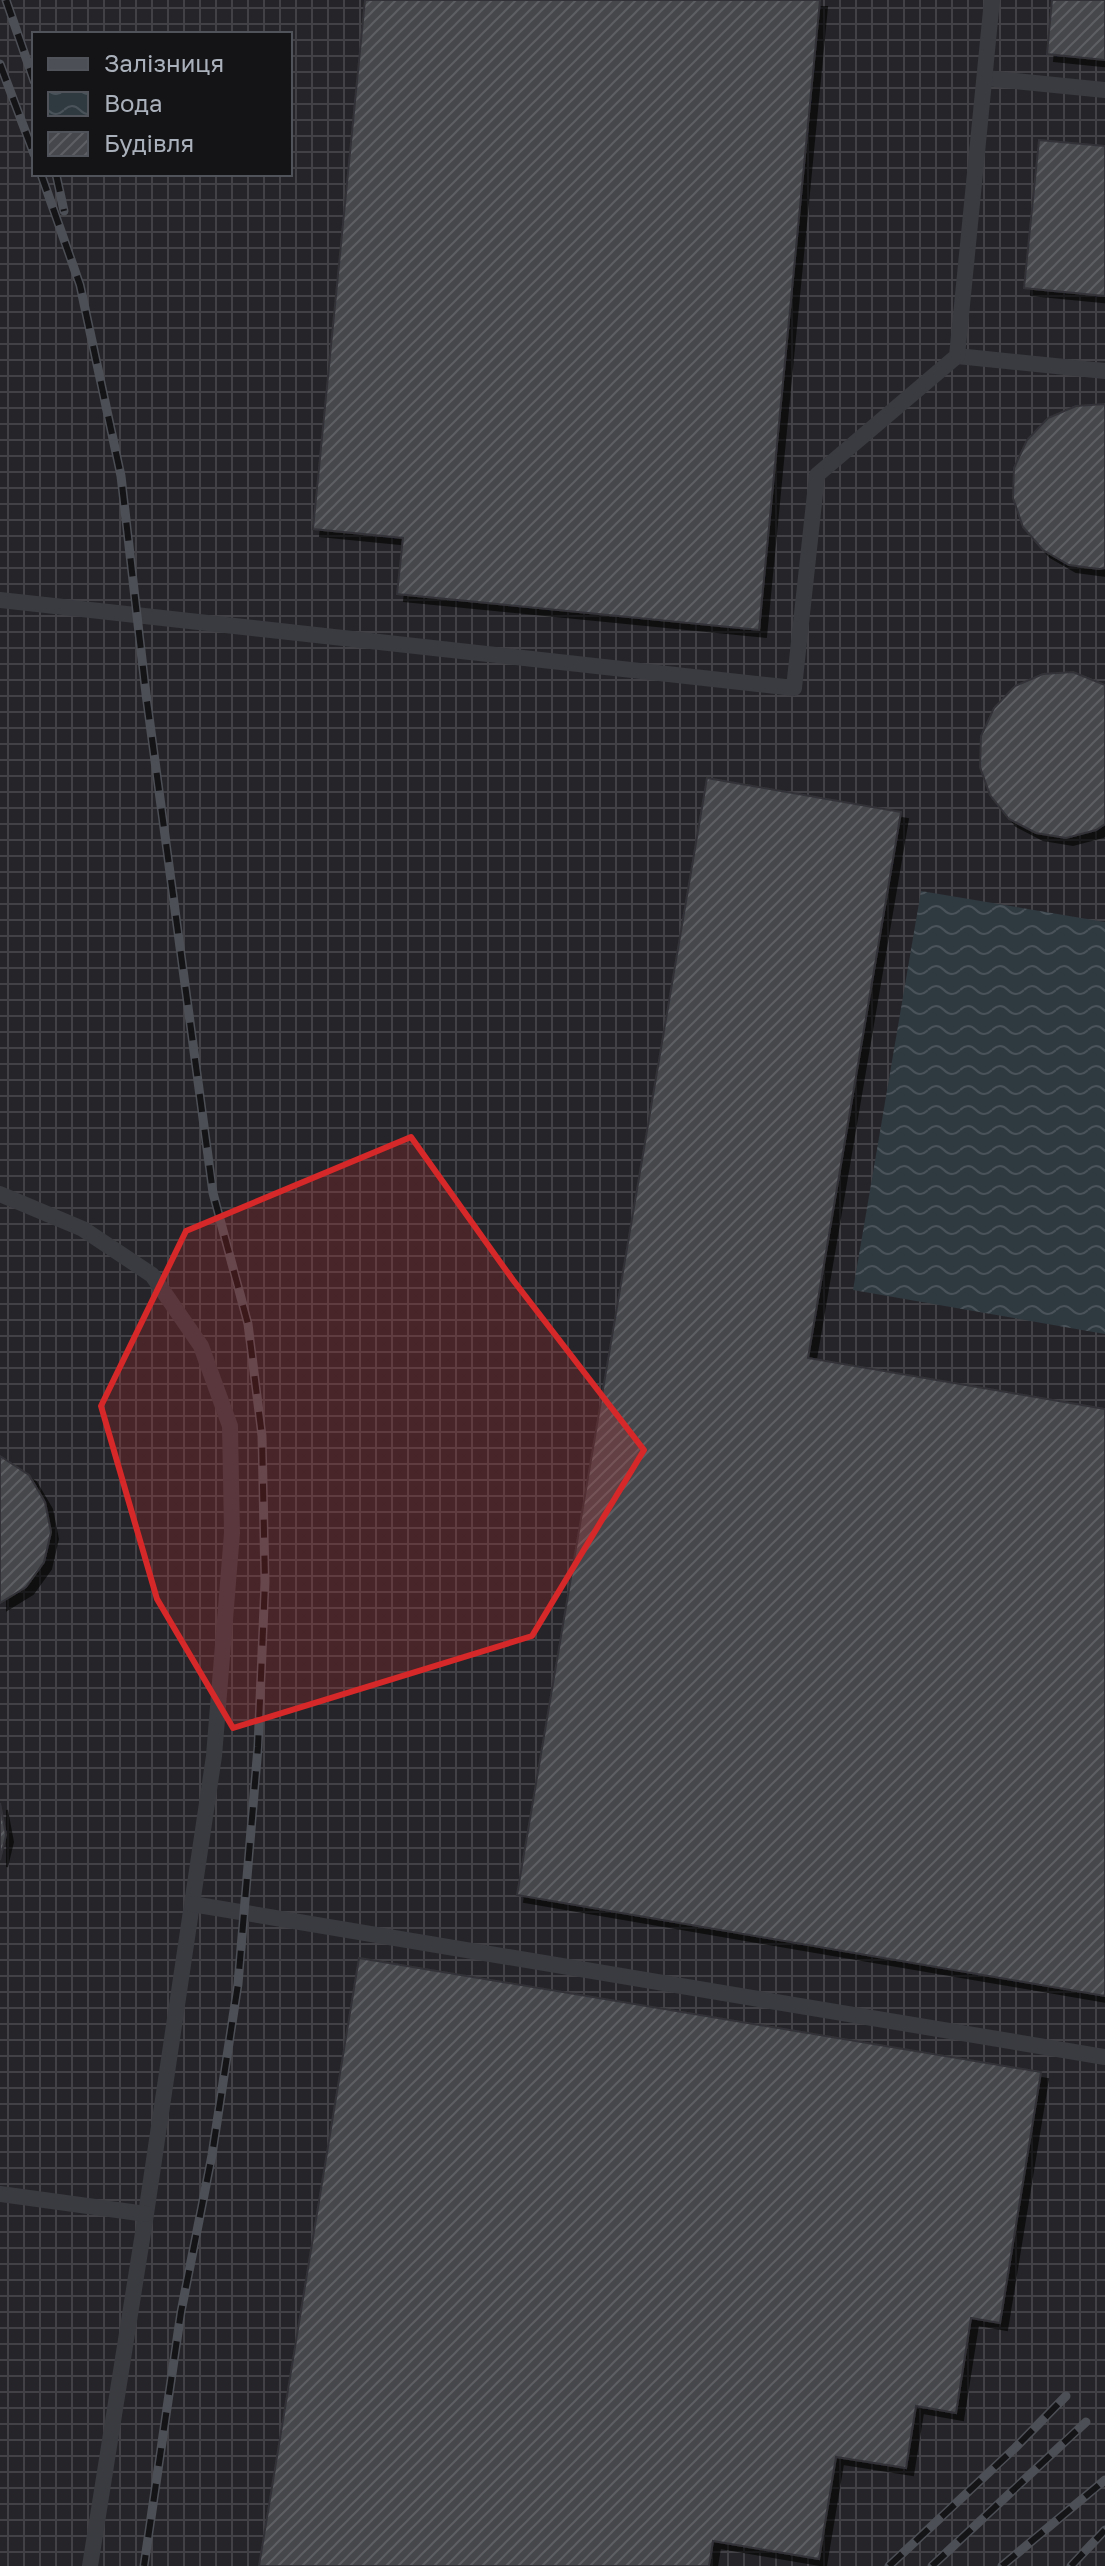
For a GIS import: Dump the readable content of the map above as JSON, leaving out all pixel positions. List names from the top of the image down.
{
  "legend": ["Залізниця", "Вода", "Будівля"]
}
